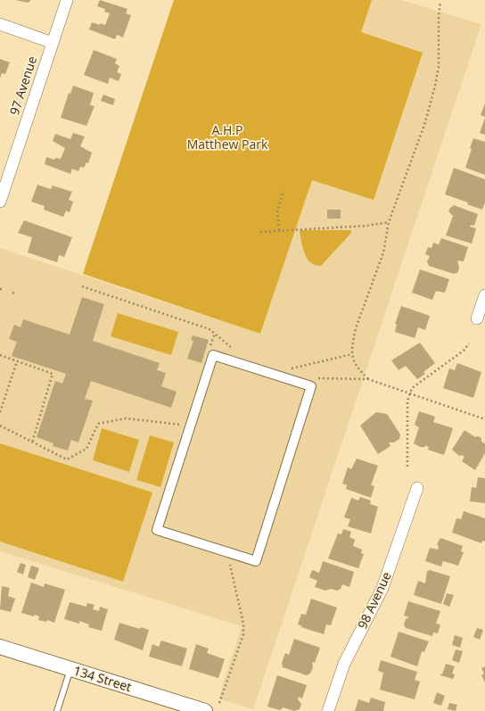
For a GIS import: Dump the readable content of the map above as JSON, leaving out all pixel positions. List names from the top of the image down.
{
  "streets": {
    "street": ["97 Avenue", "98 Avenue", "134 Street"]
  },
  "parks": ["A.H.P Matthew Park"]
}
